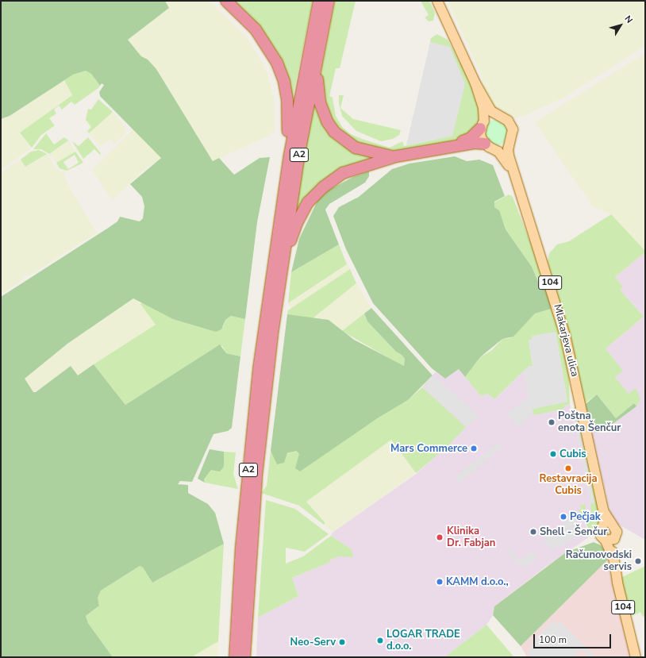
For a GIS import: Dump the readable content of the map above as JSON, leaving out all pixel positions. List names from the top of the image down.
{
  "streets": {
    "highway": ["A2"],
    "main road": ["104", "Mlakarjeva ulica"]
  },
  "crossings": [
    ["104", "Mlakarjeva ulica"]
  ],
  "places": [
    "Poštna enota Šenčur",
    "Mars Commerce",
    "Cubis",
    "Restavracija Cubis",
    "Pečjak",
    "Shell - Šenčur",
    "Klinika Dr. Fabjan",
    "Računovodski servis",
    "KAMM d.o.o.,",
    "LOGAR TRADE d.o.o.",
    "Neo-Serv"
  ],
  "scale_bar": "100 m",
  "north": "top right"
}
